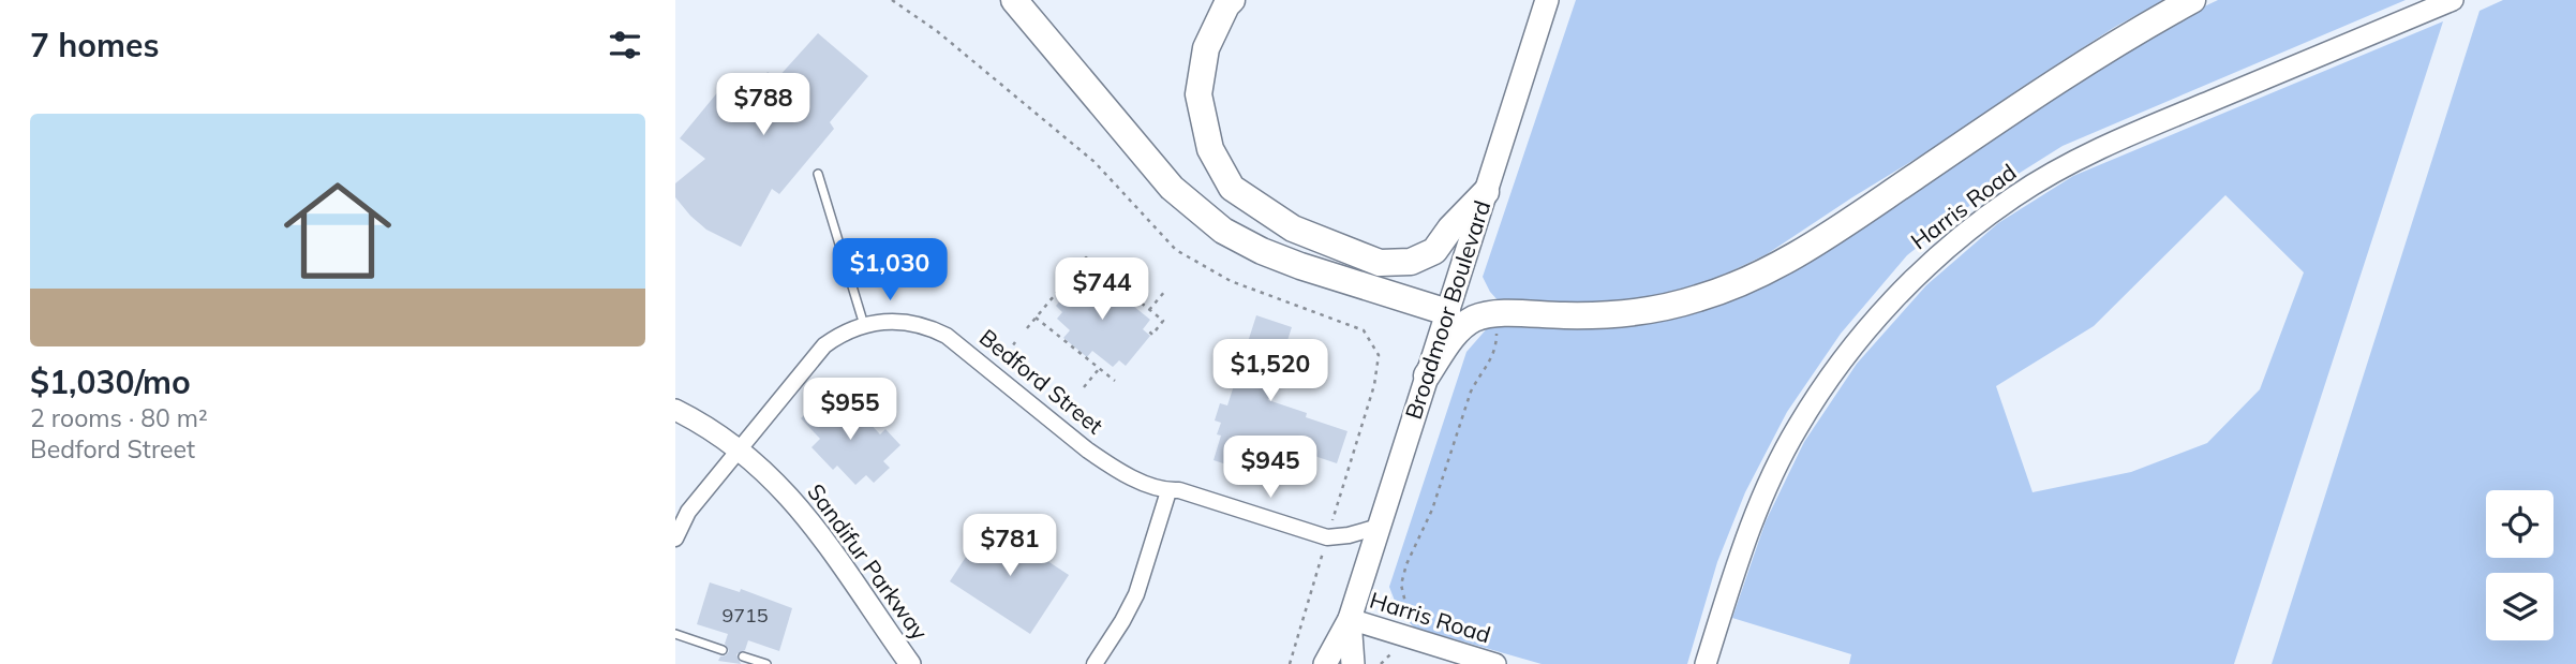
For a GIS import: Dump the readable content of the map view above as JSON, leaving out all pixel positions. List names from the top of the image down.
{
  "streets": {
    "main road": ["Broadmoor Boulevard"],
    "street": ["Harris Road", "Bedford Street", "Sandifur Parkway"]
  },
  "crossings": [
    ["Harris Road", "Broadmoor Boulevard"],
    ["Broadmoor Boulevard", "Bedford Street"],
    ["Bedford Street", "Sandifur Parkway"]
  ],
  "house_numbers": ["9715"],
  "page": {
    "heading": "7 homes",
    "price": [
      "$788",
      "$1,030",
      "$744",
      "$1,520",
      "$955",
      "$945",
      "$781"
    ],
    "list": [
      {
        "name": "$1,030/mo",
        "note": "2 rooms · 80 m² · Bedford Street"
      }
    ]
  }
}
